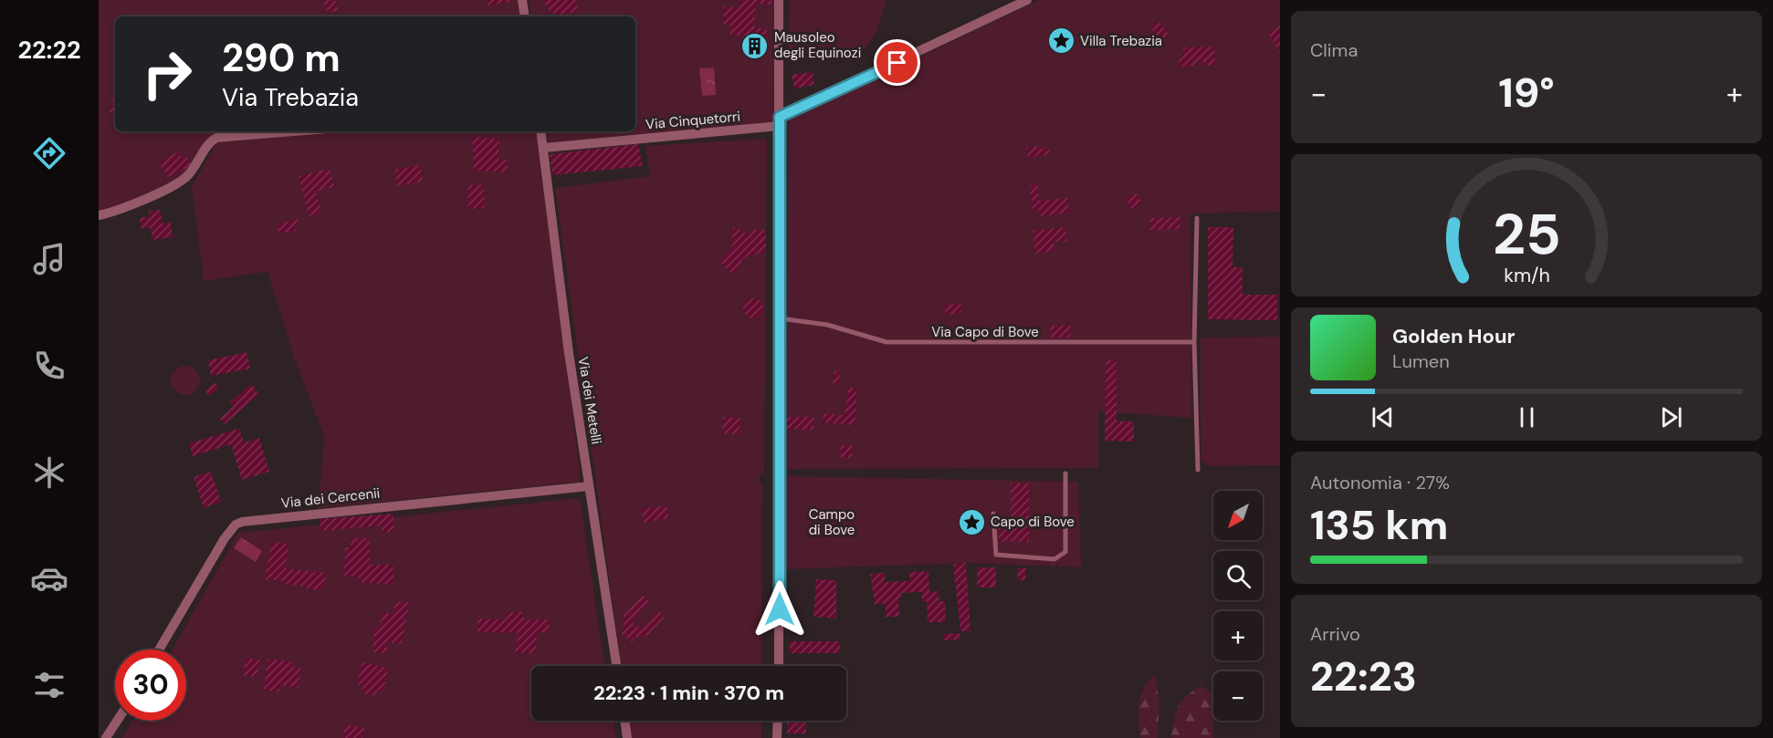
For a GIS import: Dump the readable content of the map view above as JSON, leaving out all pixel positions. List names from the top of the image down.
{
  "streets": {
    "street": ["Via Cinquetorri", "Via dei Metelli", "Via dei Cercenii"],
    "lane": ["Via Capo di Bove"]
  },
  "crossings": [
    ["Via Cinquetorri", "Via dei Metelli"],
    ["Via dei Metelli", "Via dei Cercenii"]
  ],
  "parks": ["Campo di Bove"],
  "places": {
    "place": ["Villa Trebazia", "Capo di Bove"],
    "building": ["Mausoleo degli Equinozi"]
  },
  "north": "bottom left",
  "page": {
    "tabs": "22:22",
    "tile": [
      "Clima",
      ["Autonomia · 27%", "135 km"],
      ["Arrivo", "22:23"]
    ],
    "turn": ["290 m", "Via Trebazia"],
    "heat": ["−", "19°", "+"],
    "song": ["Golden Hour", "Lumen"],
    "map_buttons": ["+", "−"],
    "limit": "30",
    "trip": "22:23 · 1 min · 370 m",
    "gauge": ["25", "km/h"]
  }
}
